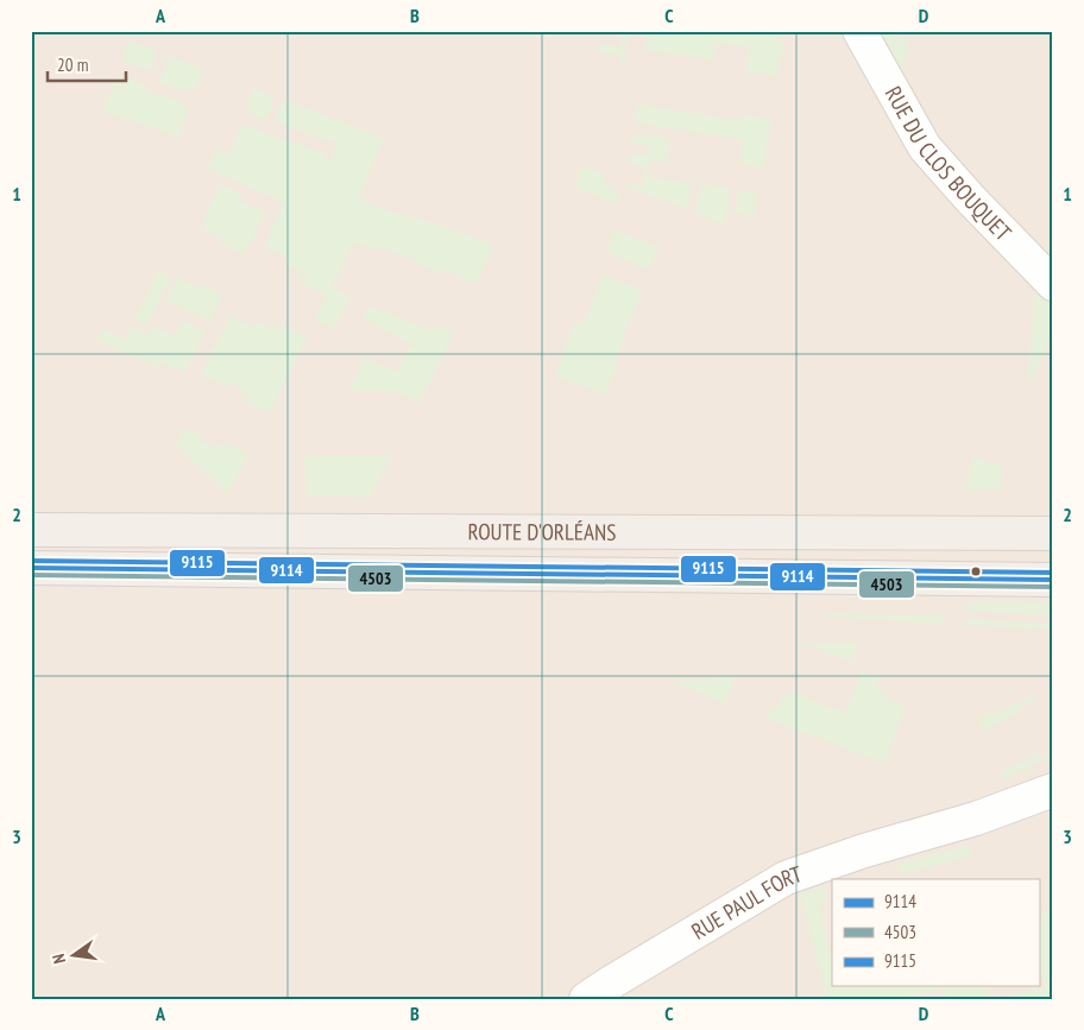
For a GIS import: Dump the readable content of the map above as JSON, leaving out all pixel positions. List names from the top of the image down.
{
  "streets": {
    "main road": ["ROUTE D'ORLÉANS"],
    "street": ["RUE DU CLOS BOUQUET", "RUE PAUL FORT"]
  },
  "lines": ["transit line 9115", "transit line 9114", "transit line 4503"],
  "legend": ["9114", "4503", "9115"],
  "scale_bar": "20 m",
  "north": "left",
  "grid": {
    "columns": [
      "A",
      "B",
      "C",
      "D"
    ],
    "rows": ["1", "2", "3"]
  }
}
